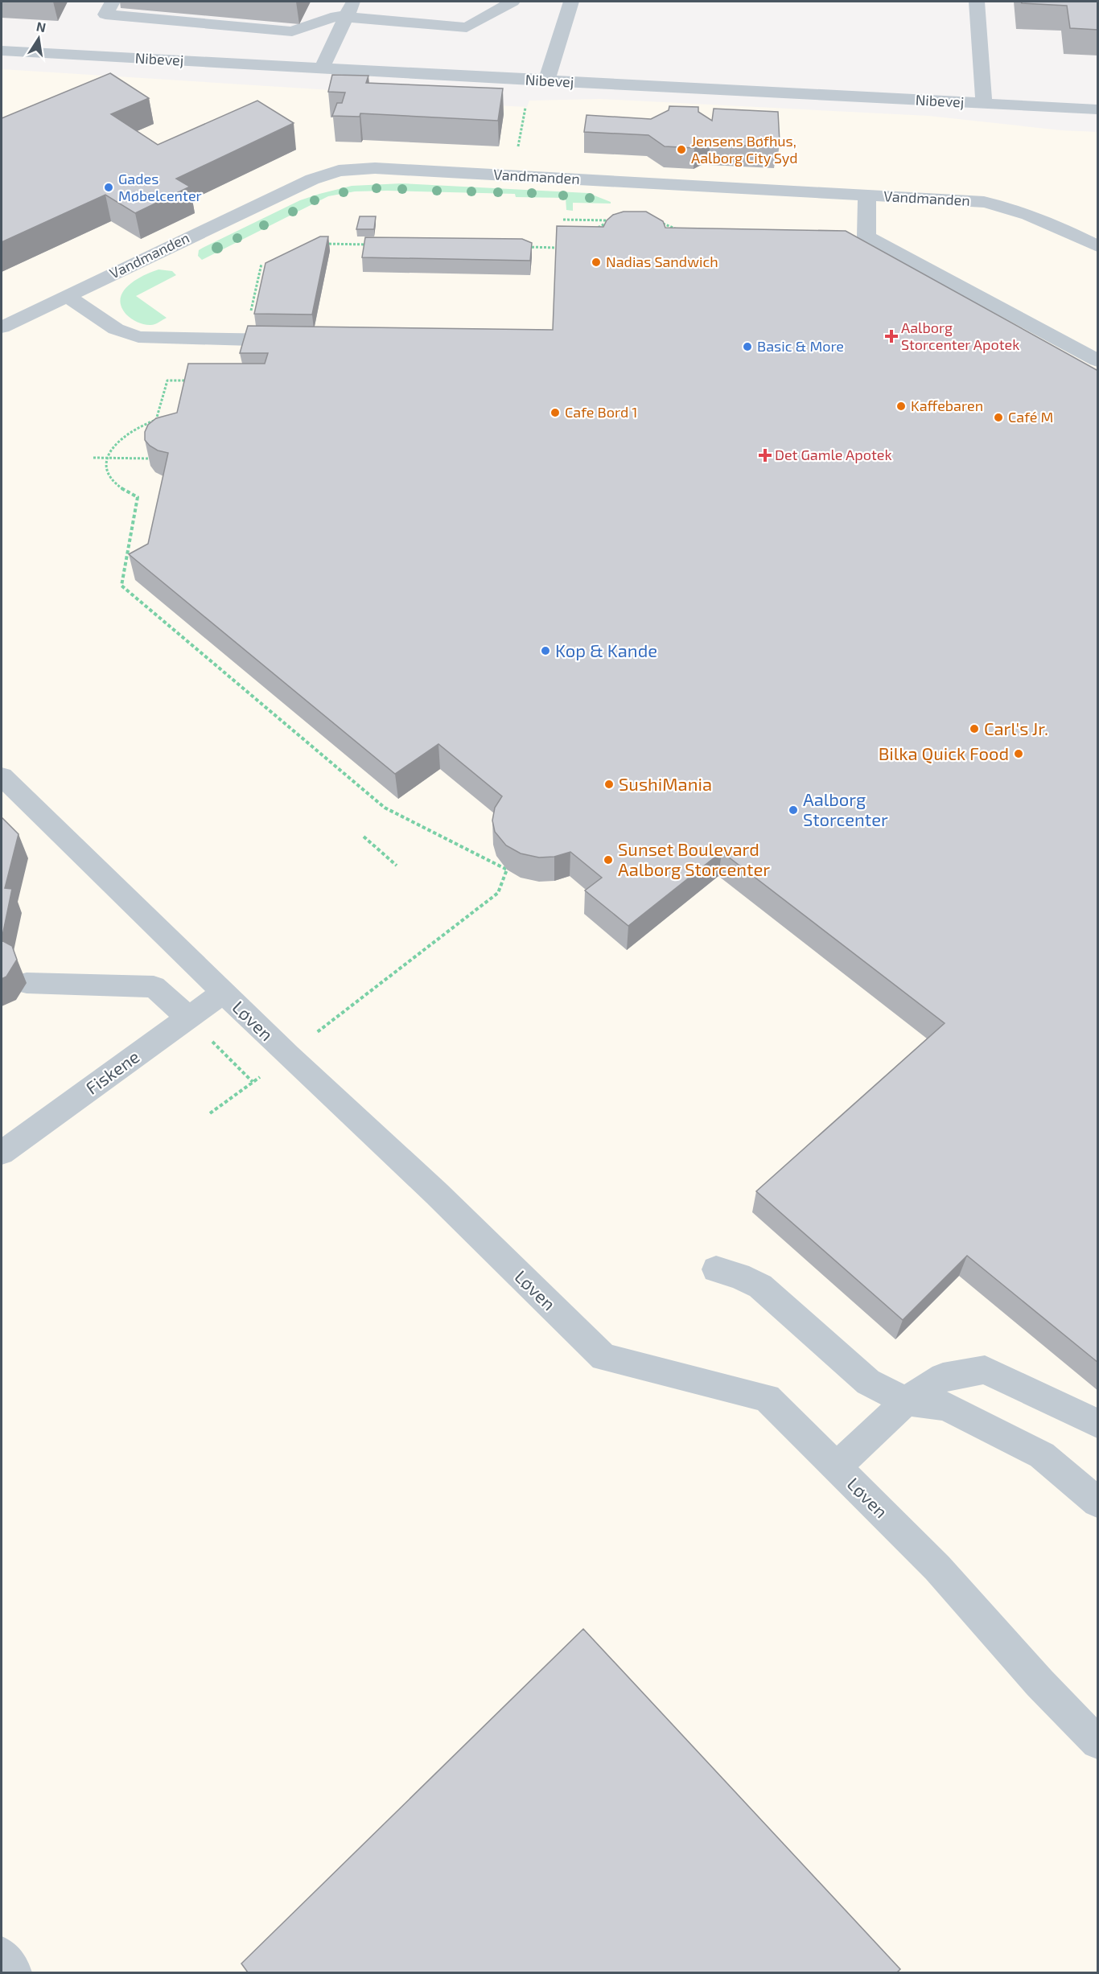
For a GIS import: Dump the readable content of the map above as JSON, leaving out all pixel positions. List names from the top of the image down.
{
  "streets": {
    "street": [
      "Nibevej",
      "Vandmanden",
      "Løven",
      "Fiskene"
    ]
  },
  "crossings": [
    ["Løven", "Fiskene"]
  ],
  "places": {
    "other": [
      "Jensens Bøfhus, Aalborg City Syd",
      "Gades Møbelcenter",
      "Nadias Sandwich",
      "Basic & More",
      "Kaffebaren",
      "Cafe Bord 1",
      "Café M",
      "Kop & Kande",
      "Carl's Jr.",
      "Bilka Quick Food",
      "SushiMania",
      "Aalborg Storcenter",
      "Sunset Boulevard Aalborg Storcenter"
    ],
    "health": ["Aalborg Storcenter Apotek", "Det Gamle Apotek"]
  },
  "north": "top"
}
